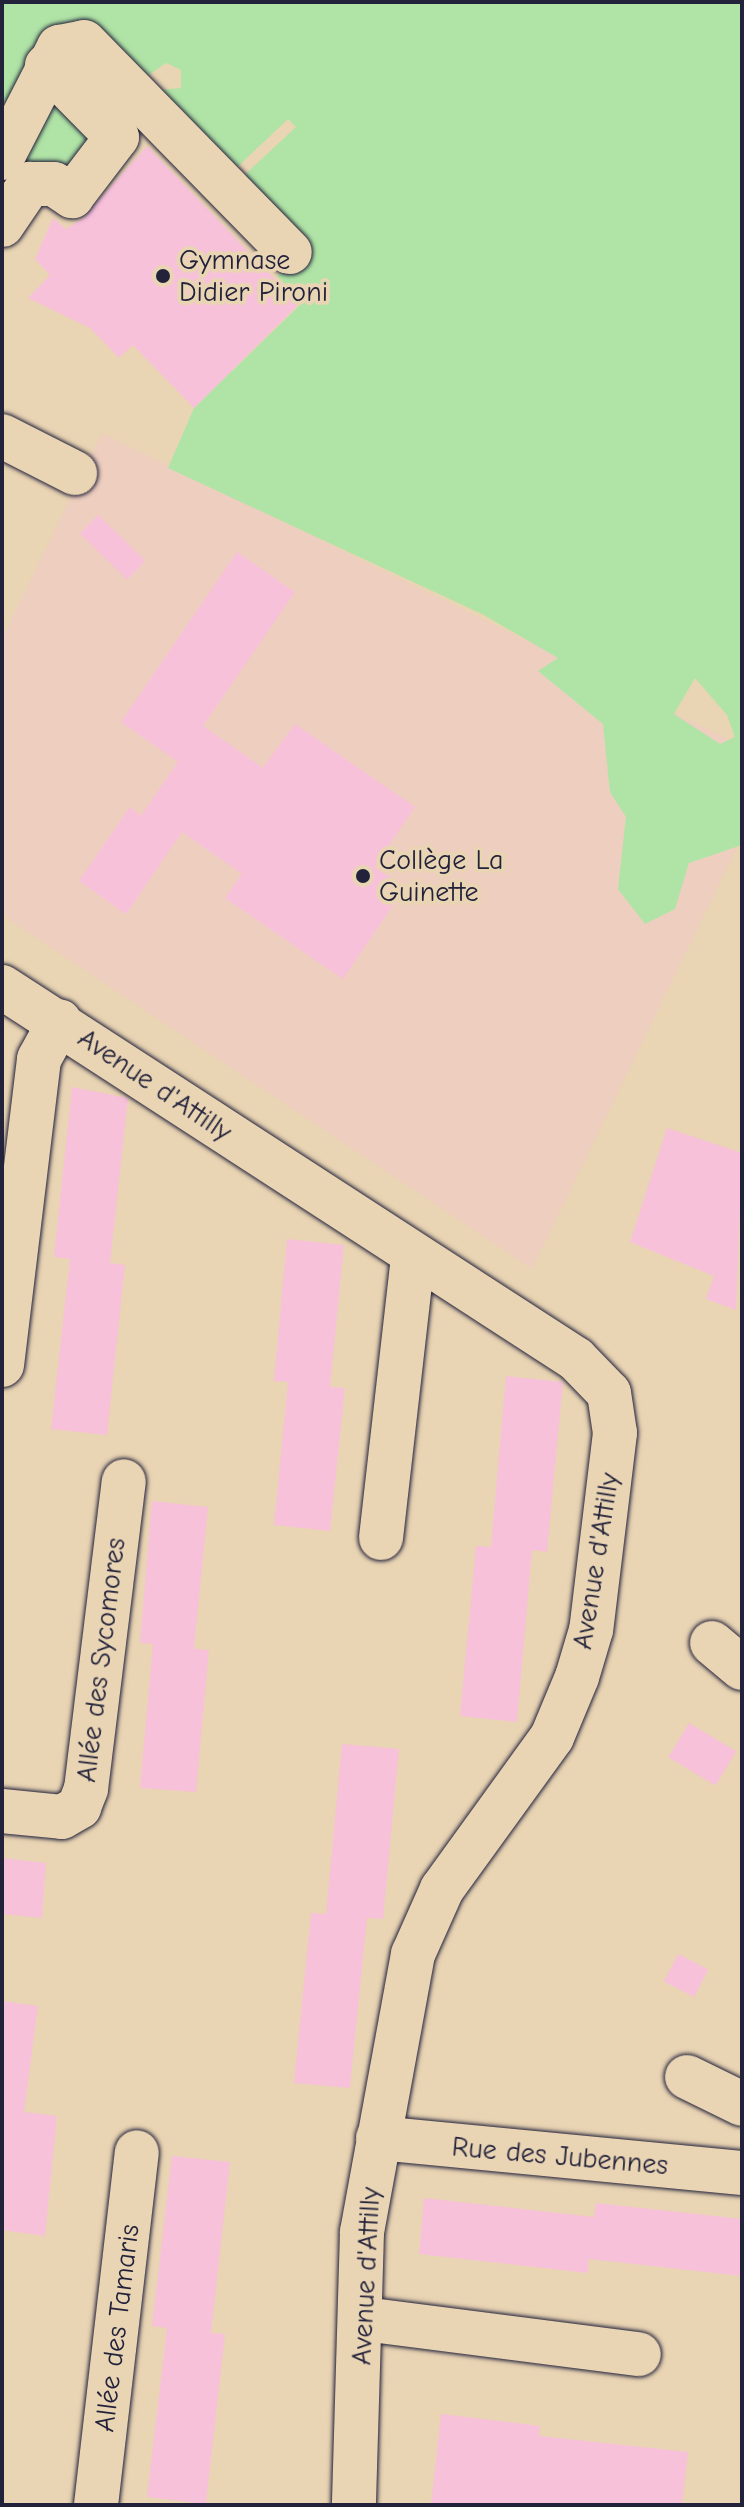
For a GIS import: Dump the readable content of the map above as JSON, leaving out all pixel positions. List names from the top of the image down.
{
  "streets": {
    "street": [
      "Avenue d'Attilly",
      "Allée des Sycomores",
      "Rue des Jubennes",
      "Allée des Tamaris"
    ]
  },
  "crossings": [
    ["Avenue d'Attilly", "Rue des Jubennes"]
  ],
  "places": ["Gymnase Didier Pironi", "Collège La Guinette"]
}
